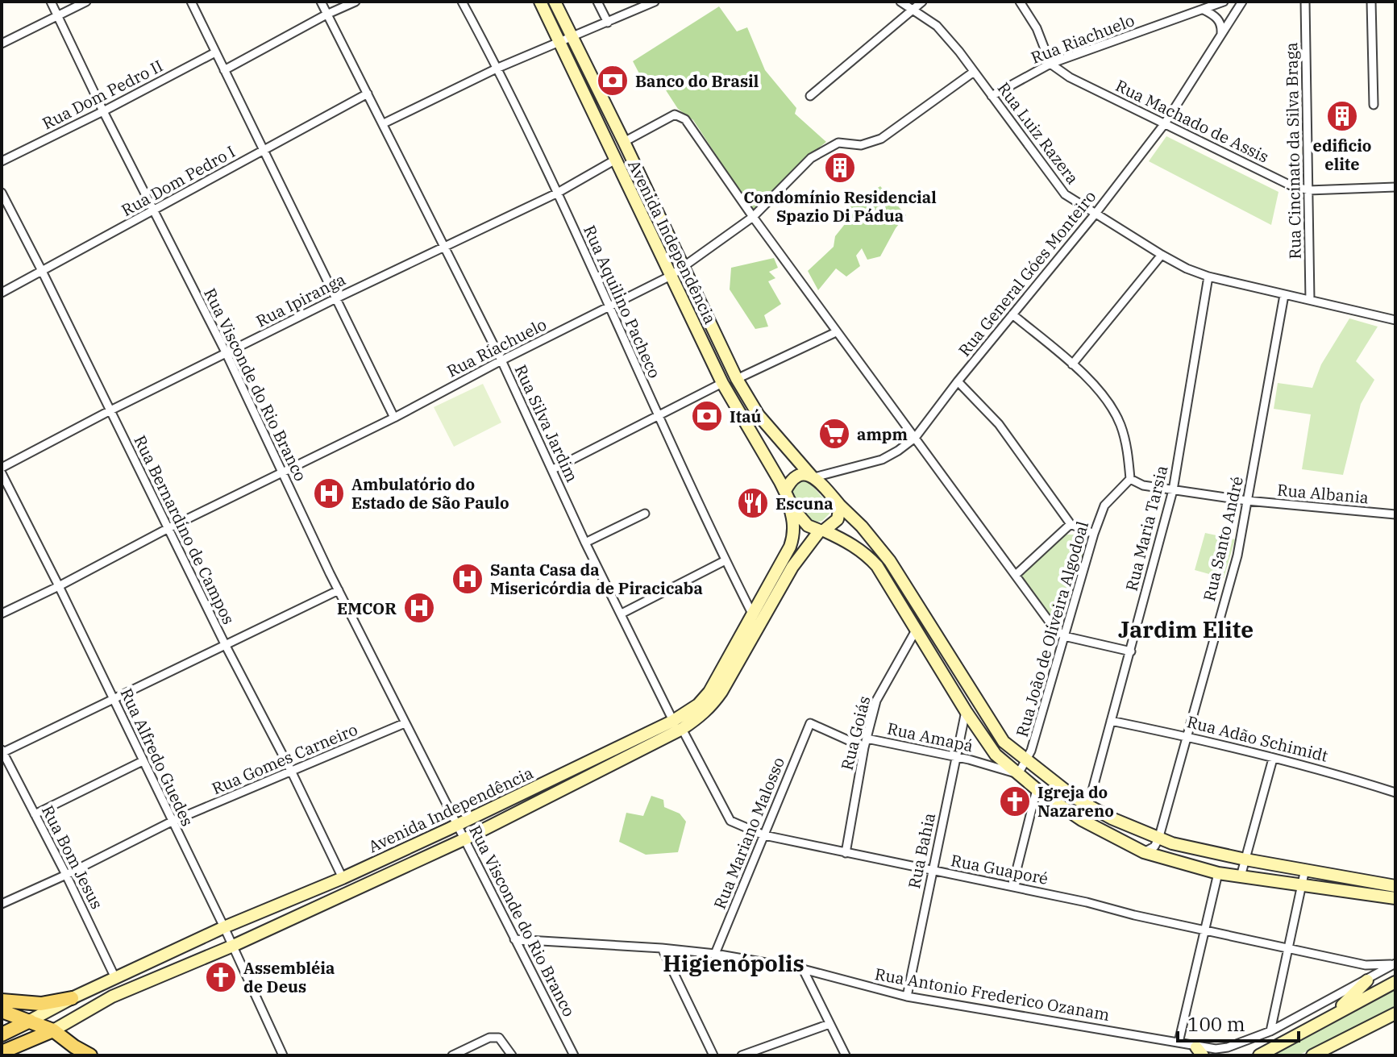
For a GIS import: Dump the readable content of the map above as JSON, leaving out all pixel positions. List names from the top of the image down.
{
  "streets": {
    "main road": ["Avenida Independência"],
    "street": [
      "Rua Riachuelo",
      "Rua Dom Pedro II",
      "Rua Machado de Assis",
      "Rua Luiz Razera",
      "Rua Cincinato da Silva Braga",
      "Rua Dom Pedro I",
      "Rua General Góes Monteiro",
      "Rua Ipiranga",
      "Rua Aquilino Pacheco",
      "Rua Visconde do Rio Branco",
      "Rua Silva Jardim",
      "Rua Albania",
      "Rua Maria Tarsia",
      "Rua Bernardino de Campos",
      "Rua Santo André",
      "Rua João de Oliveira Algodoal",
      "Rua Goiás",
      "Rua Amapá",
      "Rua Adão Schimidt",
      "Rua Alfredo Guedes",
      "Rua Gomes Carneiro",
      "Rua Mariano Malosso",
      "Rua Bahia",
      "Rua Bom Jesus",
      "Rua Guaporé",
      "Rua Antonio Frederico Ozanam"
    ]
  },
  "crossings": [
    ["Rua Riachuelo", "Rua Machado de Assis"],
    ["Rua Riachuelo", "Rua Luiz Razera"],
    ["Rua Riachuelo", "Avenida Independência"],
    ["Rua Riachuelo", "Rua Aquilino Pacheco"],
    ["Rua Riachuelo", "Rua Visconde do Rio Branco"],
    ["Rua Riachuelo", "Rua Silva Jardim"],
    ["Rua Riachuelo", "Rua Bernardino de Campos"],
    ["Rua Riachuelo", "Rua Alfredo Guedes"],
    ["Rua Dom Pedro II", "Rua Visconde do Rio Branco"],
    ["Rua Machado de Assis", "Rua Cincinato da Silva Braga"],
    ["Rua Machado de Assis", "Rua General Góes Monteiro"],
    ["Rua Luiz Razera", "Rua Cincinato da Silva Braga"],
    ["Rua Luiz Razera", "Rua General Góes Monteiro"],
    ["Rua Luiz Razera", "Rua Maria Tarsia"],
    ["Rua Luiz Razera", "Rua Santo André"],
    ["Rua Dom Pedro I", "Rua Visconde do Rio Branco"],
    ["Rua Dom Pedro I", "Rua Silva Jardim"],
    ["Rua Dom Pedro I", "Rua Bernardino de Campos"],
    ["Avenida Independência", "Rua General Góes Monteiro"],
    ["Avenida Independência", "Rua Ipiranga"],
    ["Avenida Independência", "Rua Aquilino Pacheco"],
    ["Avenida Independência", "Rua Visconde do Rio Branco"],
    ["Avenida Independência", "Rua Silva Jardim"],
    ["Avenida Independência", "Rua Bernardino de Campos"],
    ["Avenida Independência", "Rua Alfredo Guedes"],
    ["Avenida Independência", "Rua Bom Jesus"],
    ["Avenida Independência", "Rua Guaporé"],
    ["Rua Ipiranga", "Rua Aquilino Pacheco"],
    ["Rua Ipiranga", "Rua Visconde do Rio Branco"],
    ["Rua Ipiranga", "Rua Silva Jardim"],
    ["Rua Ipiranga", "Rua Bernardino de Campos"],
    ["Rua Visconde do Rio Branco", "Rua Gomes Carneiro"],
    ["Rua Visconde do Rio Branco", "Rua Antonio Frederico Ozanam"],
    ["Rua Silva Jardim", "Rua Guaporé"],
    ["Rua Albania", "Rua Maria Tarsia"],
    ["Rua Albania", "Rua Santo André"],
    ["Rua Albania", "Rua João de Oliveira Algodoal"],
    ["Rua Maria Tarsia", "Rua Adão Schimidt"],
    ["Rua Bernardino de Campos", "Rua Gomes Carneiro"],
    ["Rua Santo André", "Rua Adão Schimidt"],
    ["Rua João de Oliveira Algodoal", "Rua Amapá"],
    ["Rua Goiás", "Rua Amapá"],
    ["Rua Goiás", "Rua Guaporé"],
    ["Rua Amapá", "Rua Mariano Malosso"],
    ["Rua Amapá", "Rua Bahia"],
    ["Rua Alfredo Guedes", "Rua Gomes Carneiro"],
    ["Rua Gomes Carneiro", "Rua Bom Jesus"],
    ["Rua Mariano Malosso", "Rua Guaporé"],
    ["Rua Mariano Malosso", "Rua Antonio Frederico Ozanam"],
    ["Rua Bahia", "Rua Guaporé"],
    ["Rua Bahia", "Rua Antonio Frederico Ozanam"],
    ["Rua Guaporé", "Rua Antonio Frederico Ozanam"]
  ],
  "districts": ["Jardim Elite", "Higienópolis"],
  "places": {
    "bank": ["Banco do Brasil", "Itaú"],
    "building": ["edificio elite", "Condomínio Residencial Spazio Di Pádua"],
    "supermarket": ["ampm"],
    "hospital": ["Ambulatório do Estado de São Paulo", "Santa Casa da Misericórdia de Piracicaba", "EMCOR"],
    "restaurant": ["Escuna"],
    "church": ["Igreja do Nazareno", "Assembléia de Deus"]
  },
  "scale_bar": "100 m"
}
